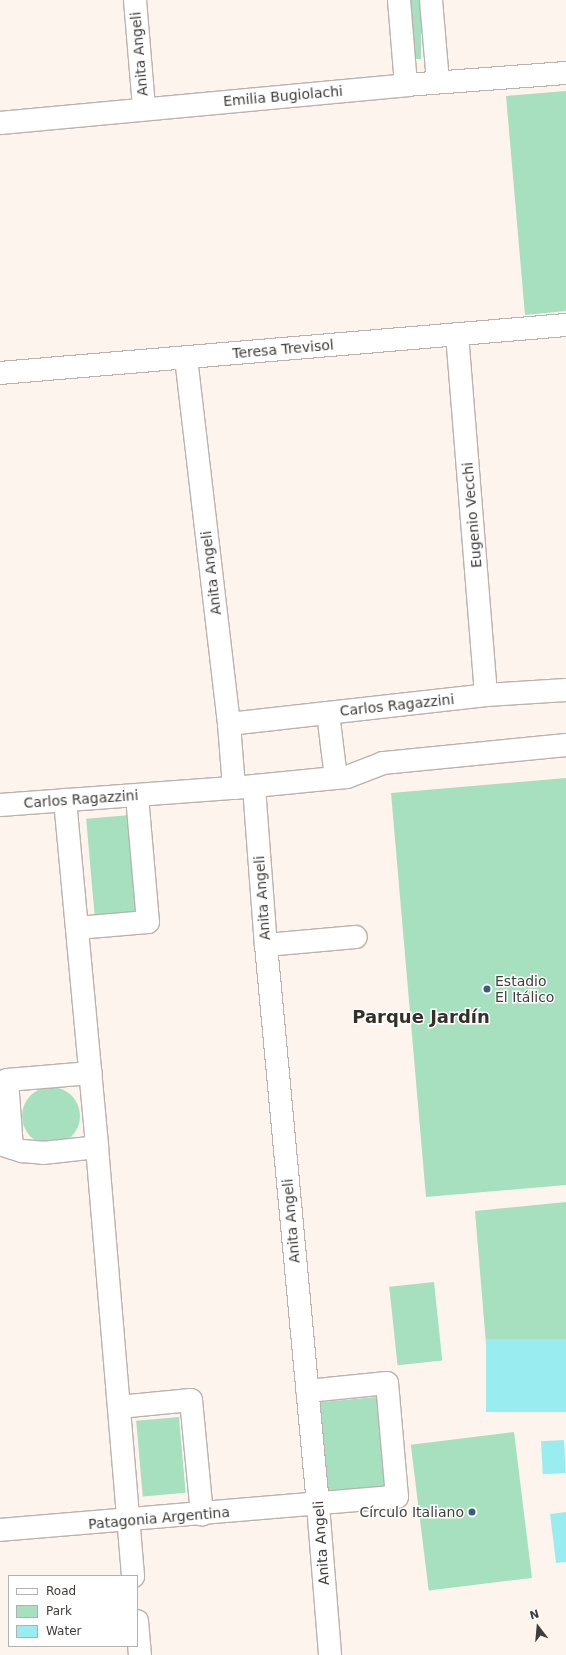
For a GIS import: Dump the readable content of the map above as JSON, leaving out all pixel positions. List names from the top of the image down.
{
  "streets": {
    "street": [
      "Anita Angeli",
      "Emilia Bugiolachi",
      "Teresa Trevisol",
      "Eugenio Vecchi",
      "Carlos Ragazzini",
      "Patagonia Argentina"
    ]
  },
  "crossings": [
    ["Anita Angeli", "Emilia Bugiolachi"],
    ["Anita Angeli", "Teresa Trevisol"],
    ["Anita Angeli", "Carlos Ragazzini"],
    ["Anita Angeli", "Patagonia Argentina"],
    ["Teresa Trevisol", "Eugenio Vecchi"],
    ["Eugenio Vecchi", "Carlos Ragazzini"]
  ],
  "districts": ["Parque Jardín"],
  "places": ["Estadio El Itálico", "Círculo Italiano"],
  "legend": ["Road", "Park", "Water"],
  "north": "top"
}
